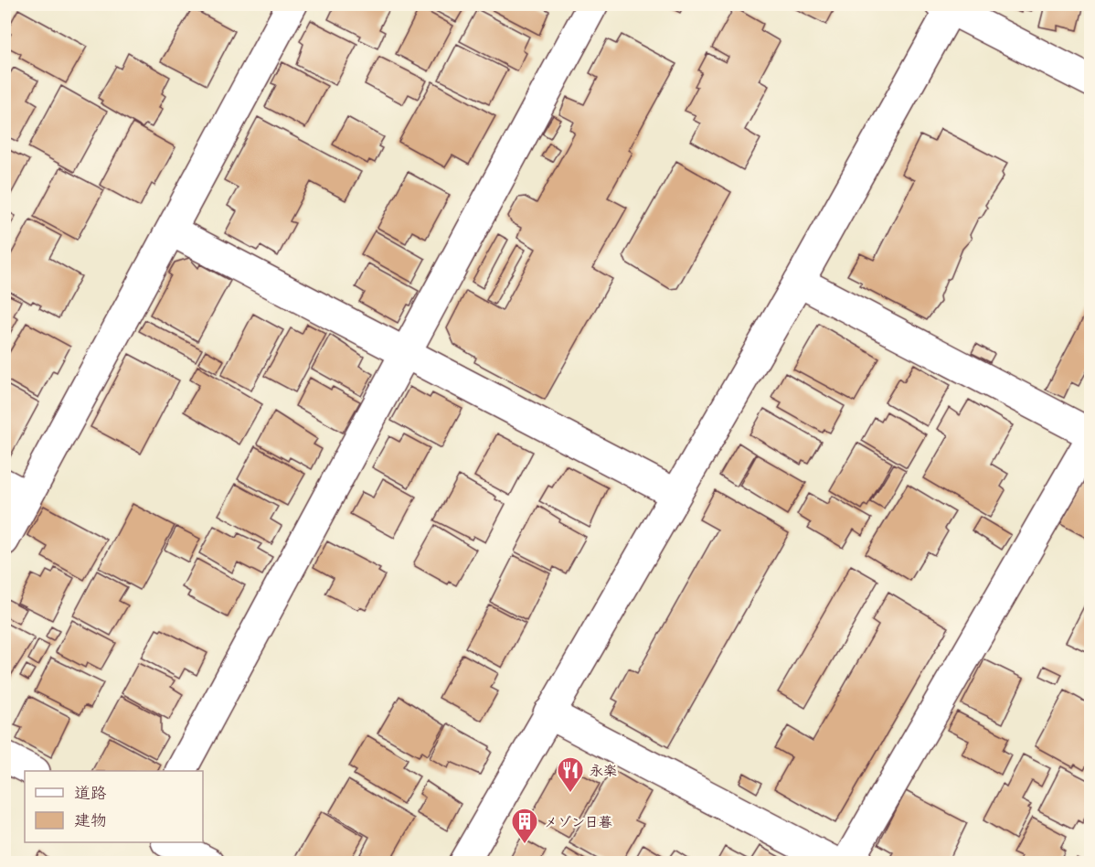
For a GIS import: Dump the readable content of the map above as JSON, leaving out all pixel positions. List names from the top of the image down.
{
  "places": {
    "restaurant": ["永楽"],
    "building": ["メゾン日暮"]
  },
  "legend": ["道路", "建物"]
}
